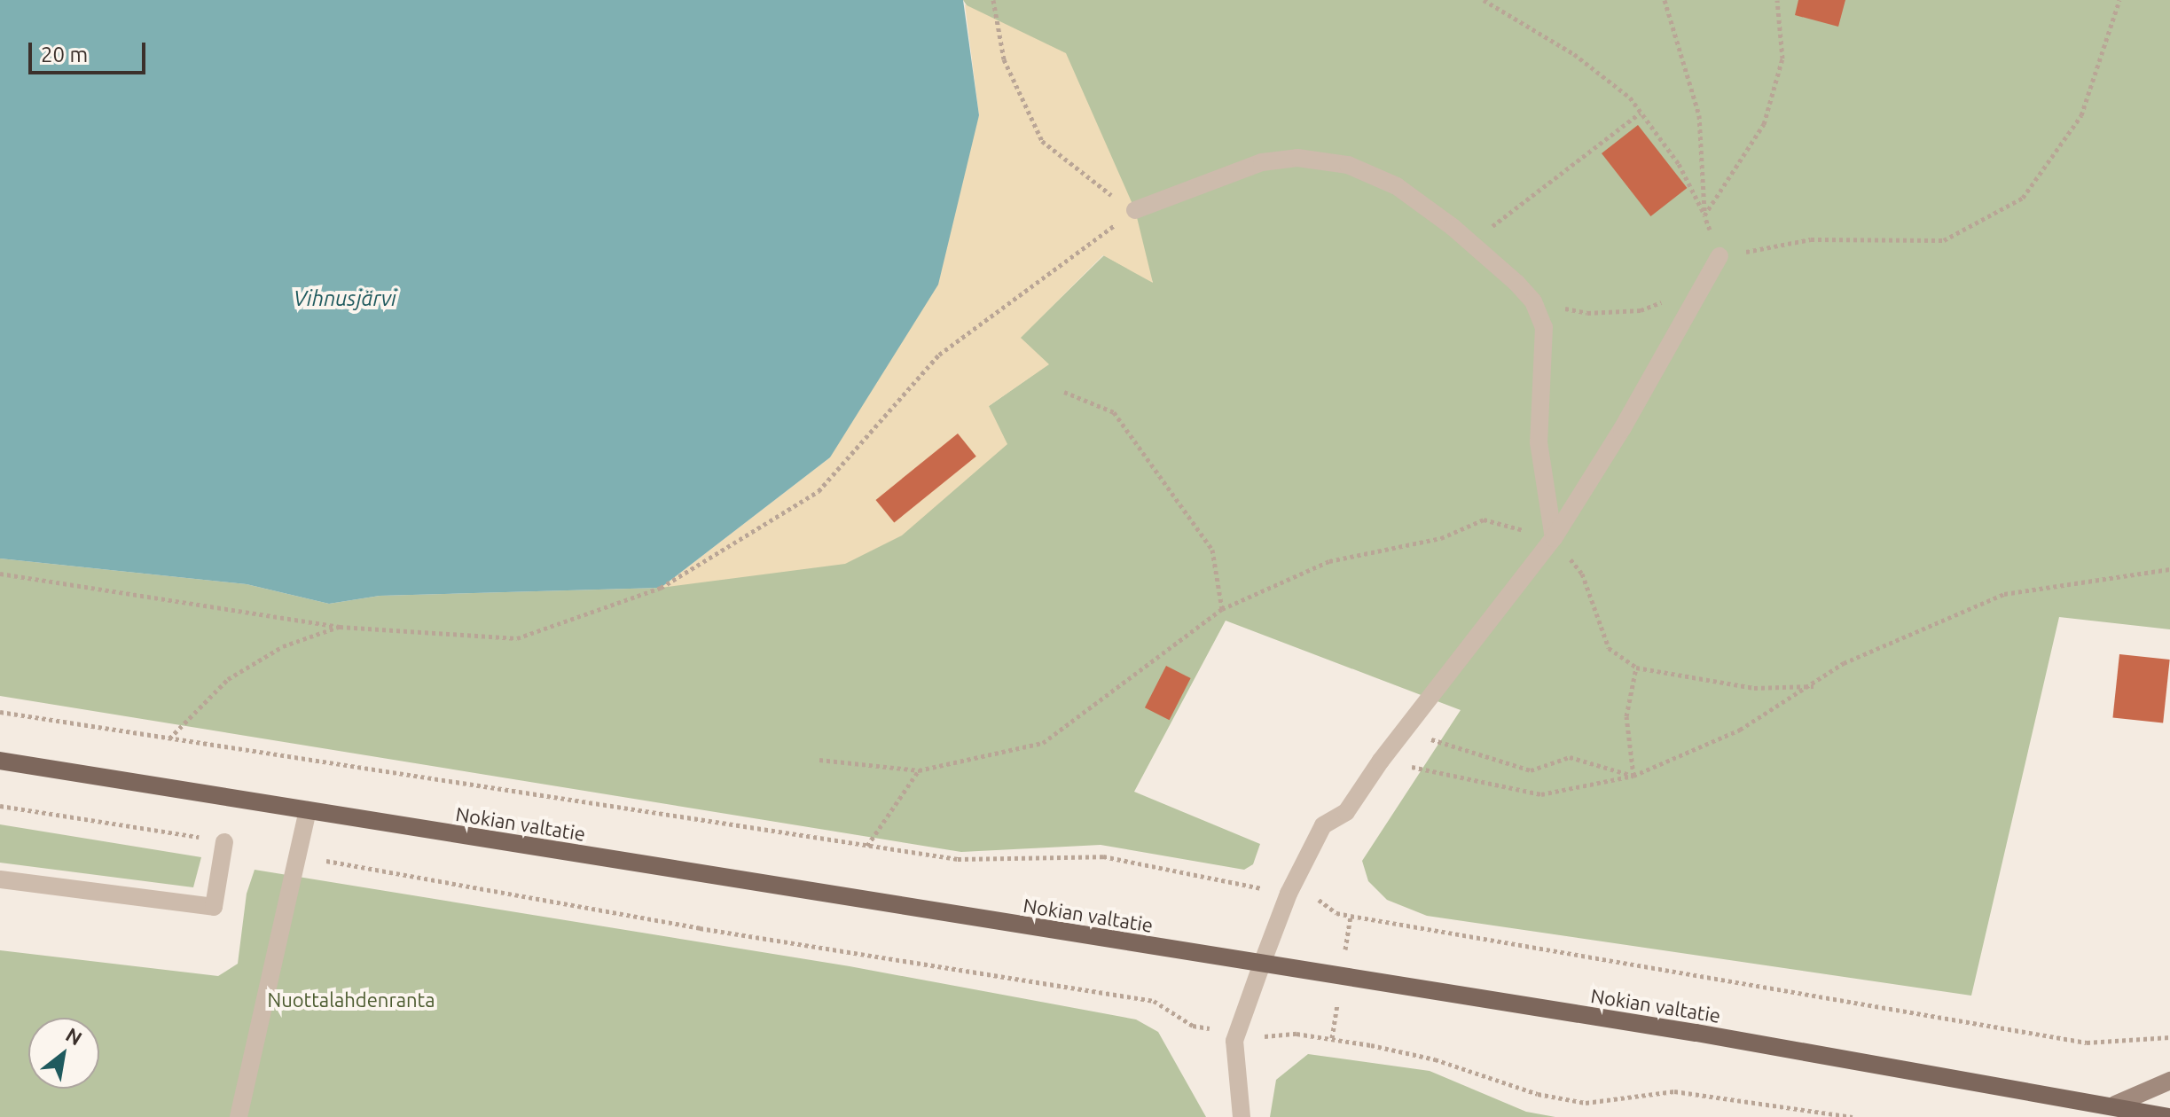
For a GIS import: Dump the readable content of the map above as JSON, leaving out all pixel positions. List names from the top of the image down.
{
  "streets": {
    "main road": ["Nokian valtatie"]
  },
  "water": ["Vihnusjärvi"],
  "parks": ["Nuottalahdenranta"],
  "scale_bar": "20 m",
  "north": "top right"
}
